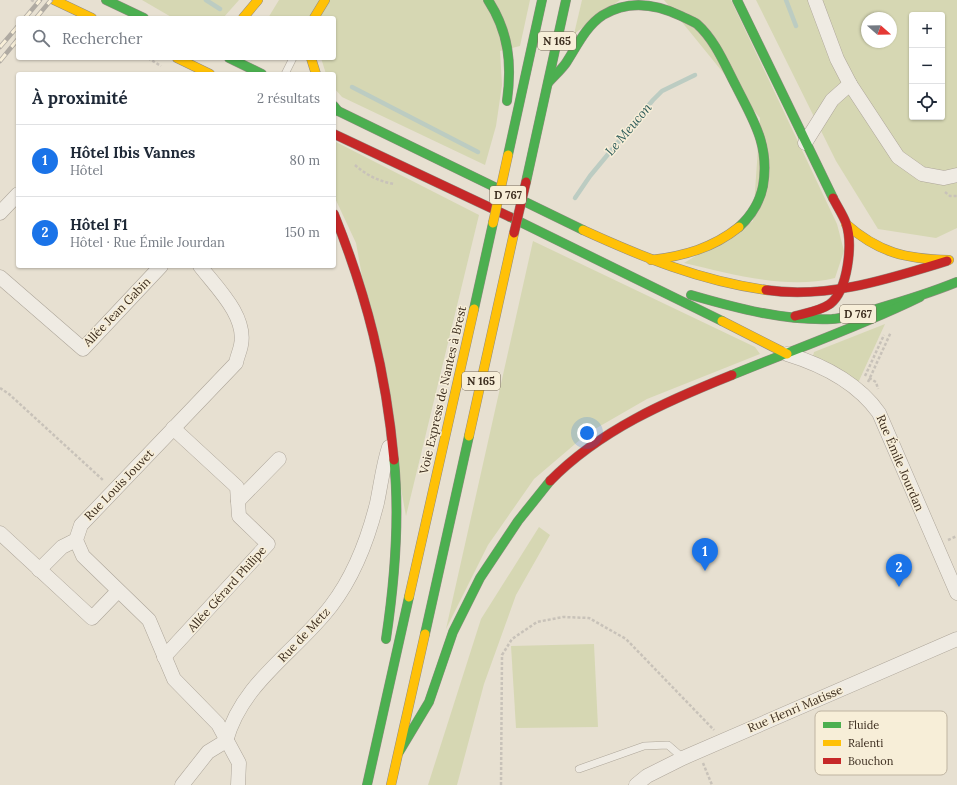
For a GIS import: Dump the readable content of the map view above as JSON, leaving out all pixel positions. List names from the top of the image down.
{
  "streets": {
    "main road": ["N 165", "D 767", "Voie Express de Nantes à Brest"],
    "street": [
      "Allée Jean Gabin",
      "Rue Émile Jourdan",
      "Rue Louis Jouvet",
      "Allée Gérard Philipe",
      "Rue de Metz",
      "Rue Henri Matisse"
    ]
  },
  "crossings": [
    ["Rue Louis Jouvet", "Allée Gérard Philipe"]
  ],
  "water": ["Le Meucon"],
  "legend": ["Fluide", "Ralenti", "Bouchon"],
  "north": "right",
  "page": {
    "map_buttons": ["+", "−"],
    "search": "Rechercher",
    "heading": ["À proximité", "2 résultats"],
    "list": [
      {
        "mark": "1",
        "name": "Hôtel Ibis Vannes",
        "note": "Hôtel",
        "value": "80 m"
      },
      {
        "mark": "2",
        "name": "Hôtel F1",
        "note": "Hôtel · Rue Émile Jourdan",
        "value": "150 m"
      }
    ],
    "pins": ["1", "2"]
  }
}
